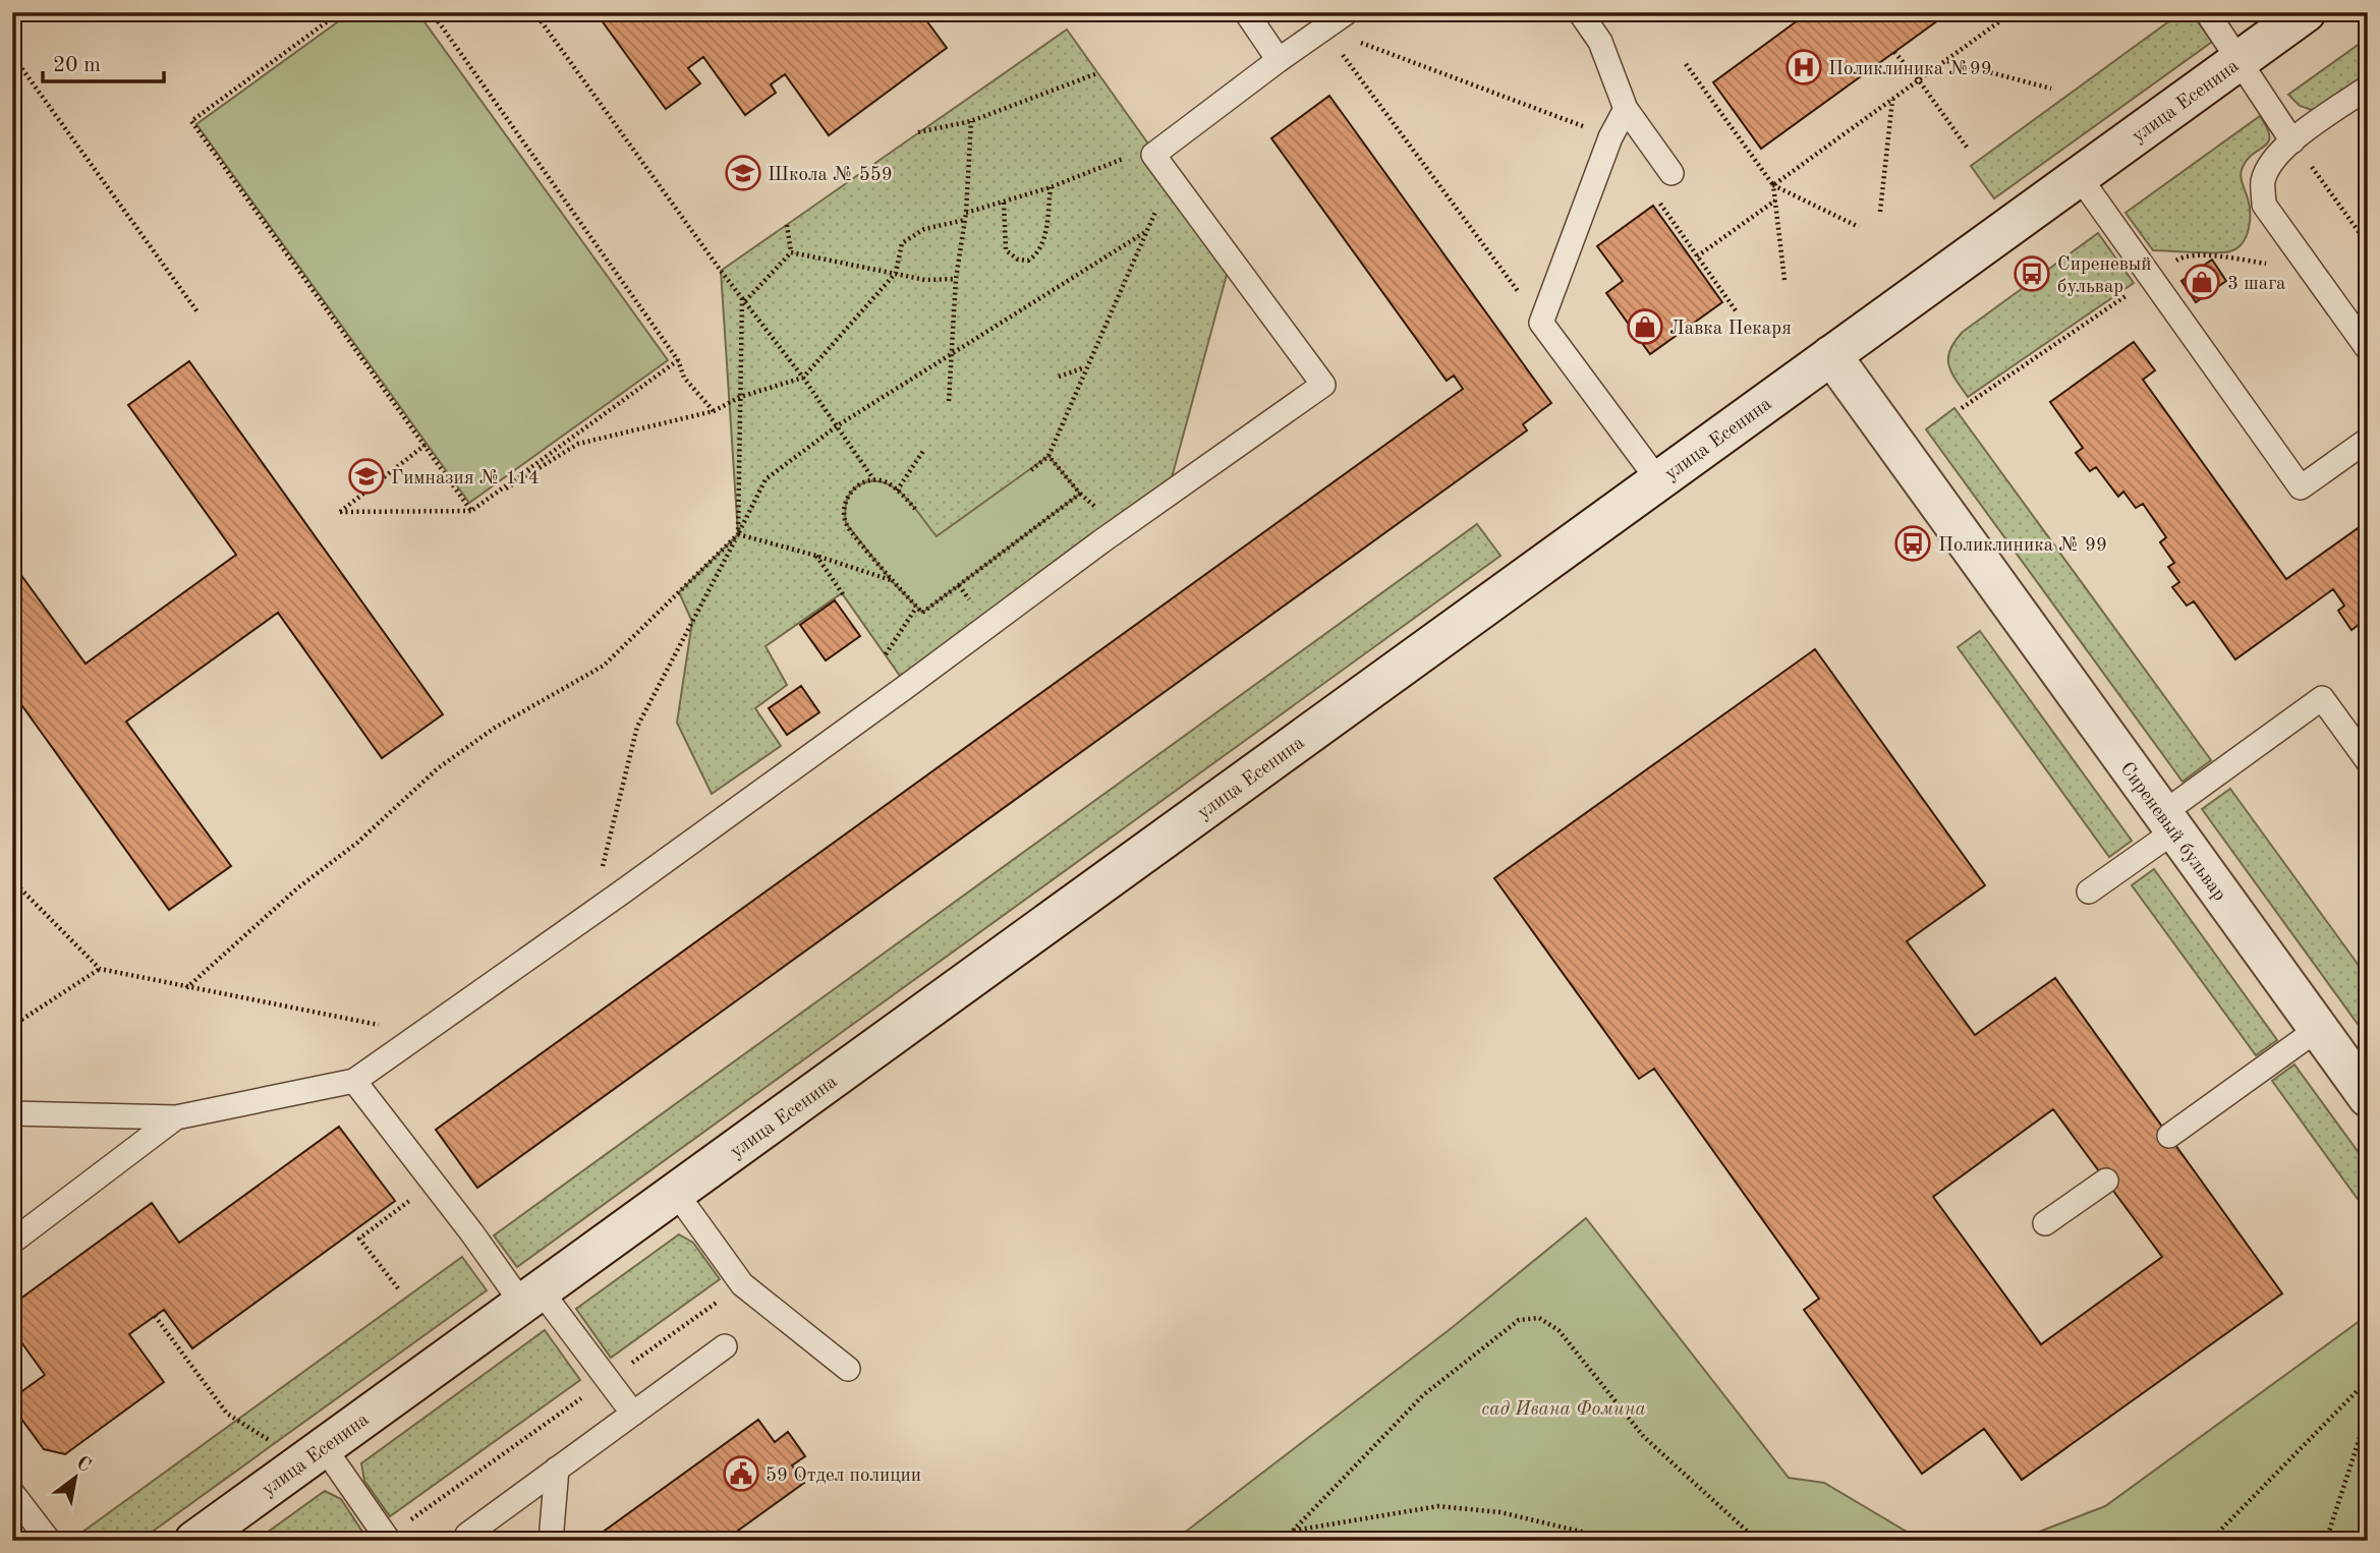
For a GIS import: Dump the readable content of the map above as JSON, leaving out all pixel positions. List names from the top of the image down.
{
  "streets": {
    "street": ["улица Есенина", "Сиреневый бульвар"]
  },
  "crossings": [
    ["улица Есенина", "Сиреневый бульвар"]
  ],
  "parks": ["сад Ивана Фомина"],
  "places": {
    "hospital": ["Поликлиника №99"],
    "school or university": ["Школа № 559", "Гимназия № 114"],
    "bus stop": ["Сиреневый бульвар", "Поликлиника № 99"],
    "shop": ["3 шага", "Лавка Пекаря"],
    "public building": ["59 Отдел полиции"]
  },
  "scale_bar": "20 m",
  "north": "top right"
}
